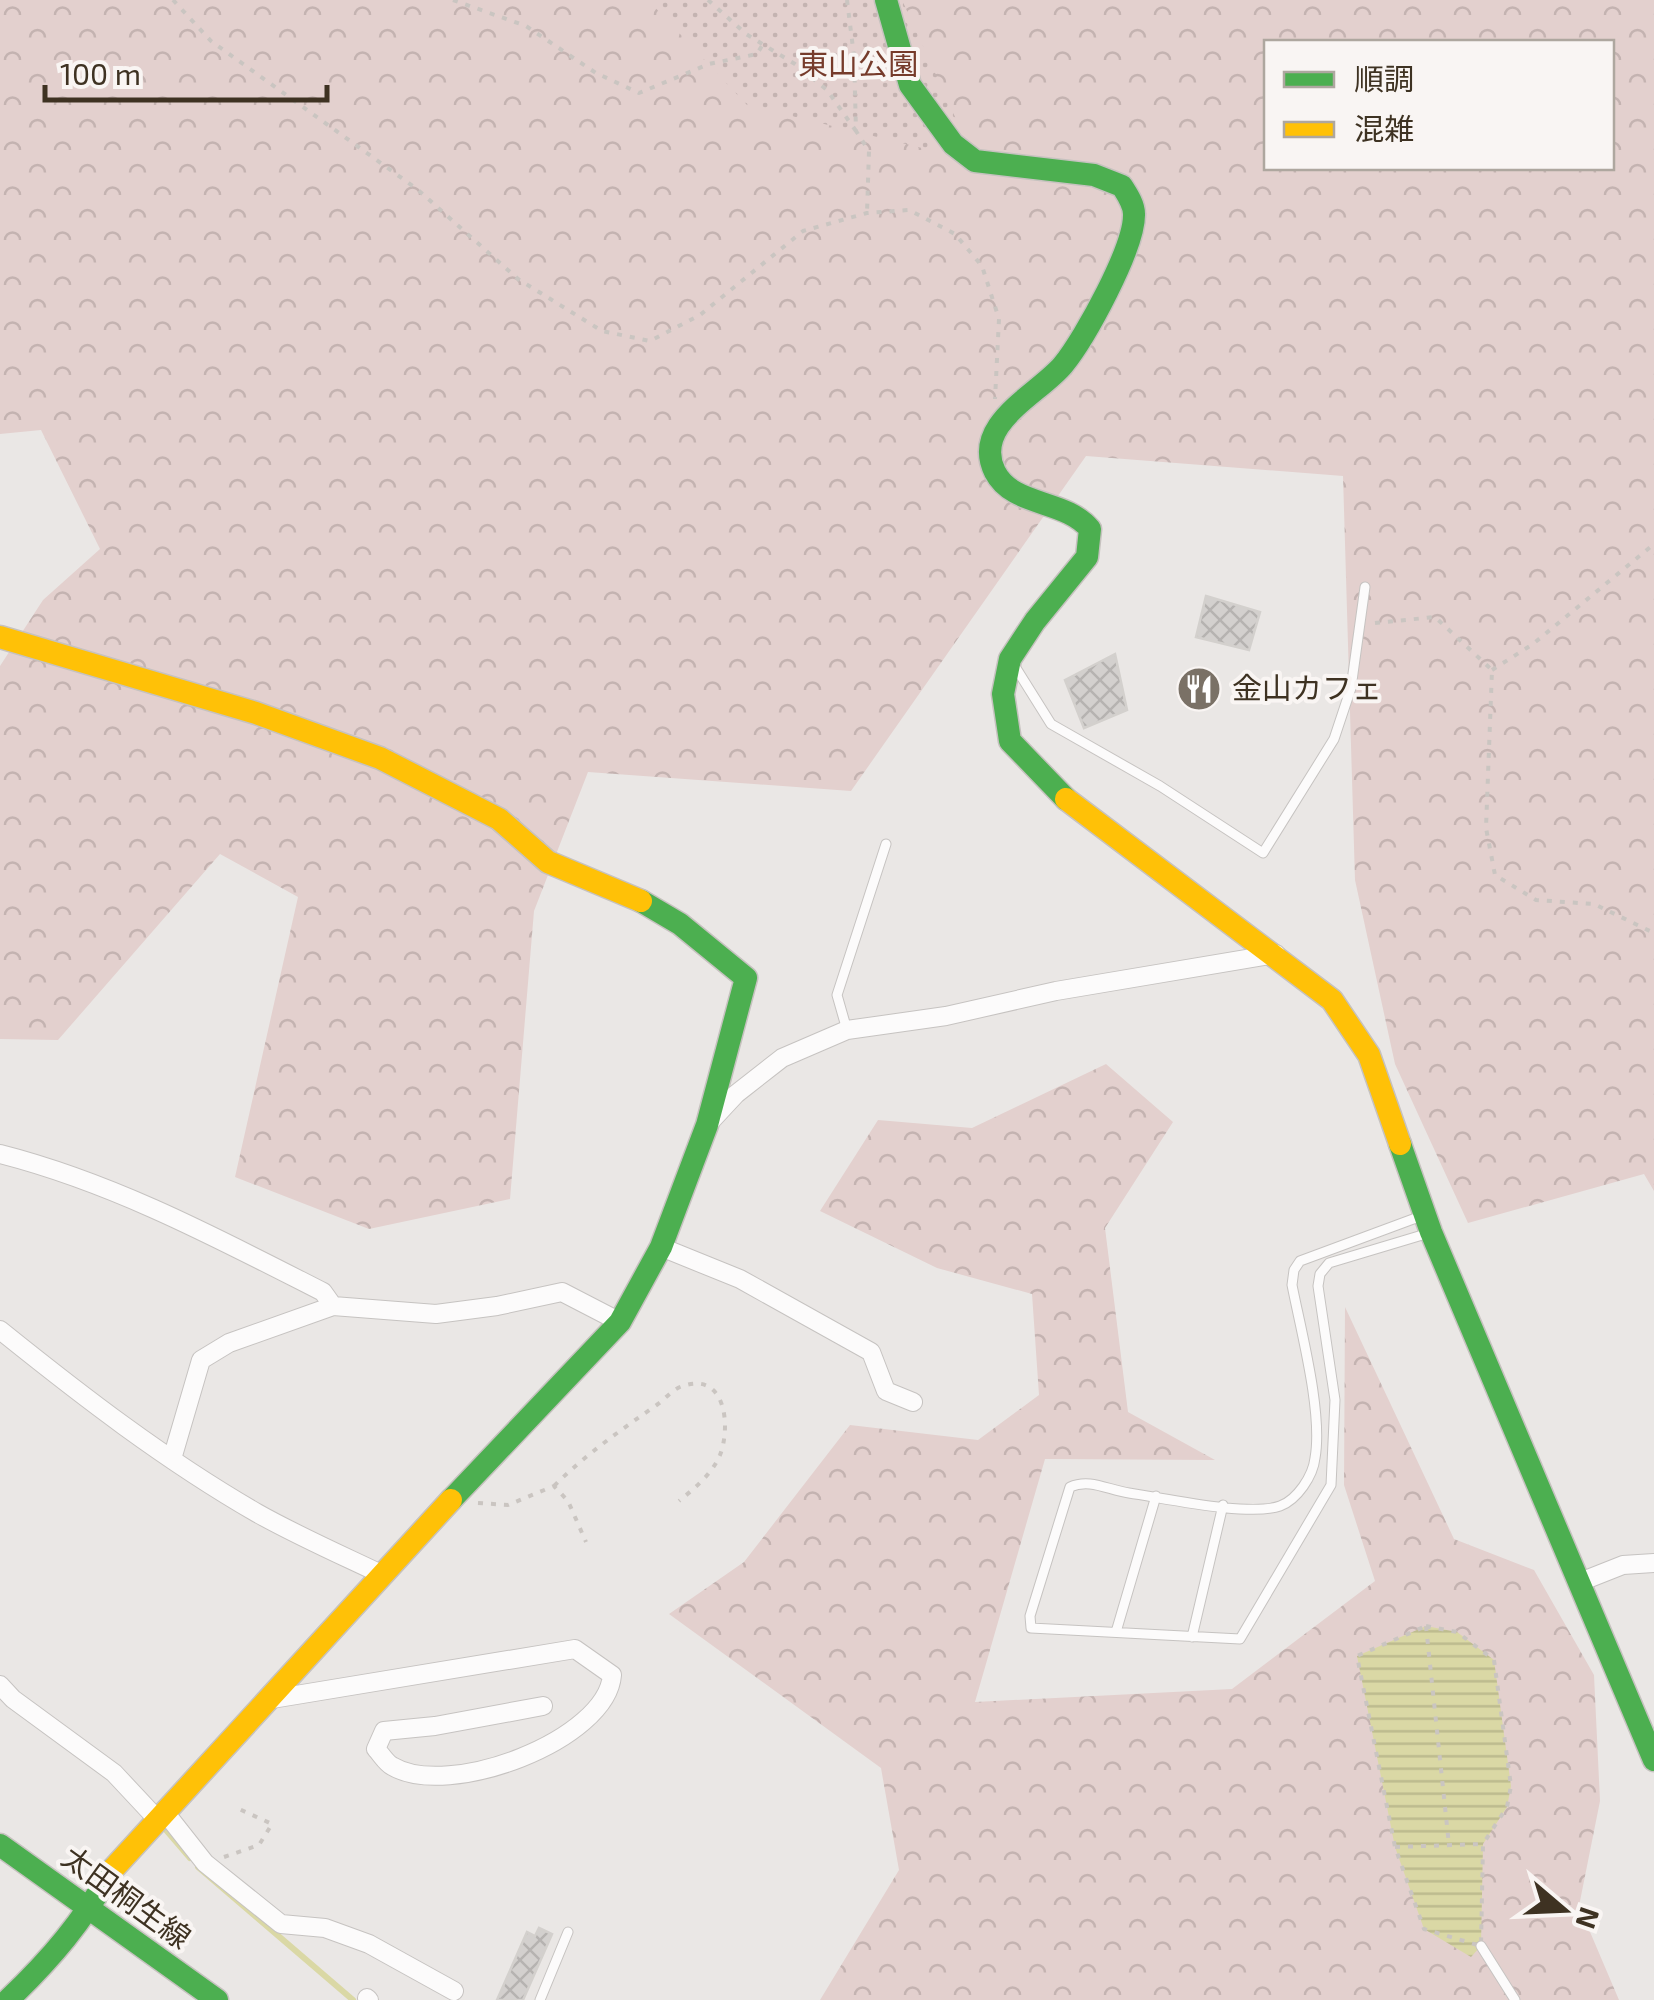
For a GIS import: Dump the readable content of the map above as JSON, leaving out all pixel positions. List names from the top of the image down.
{
  "streets": {
    "street": ["太田桐生線"]
  },
  "parks": ["東山公園"],
  "places": {
    "restaurant": ["金山カフェ"]
  },
  "legend": ["順調", "混雑"],
  "scale_bar": "100 m",
  "north": "right"
}
